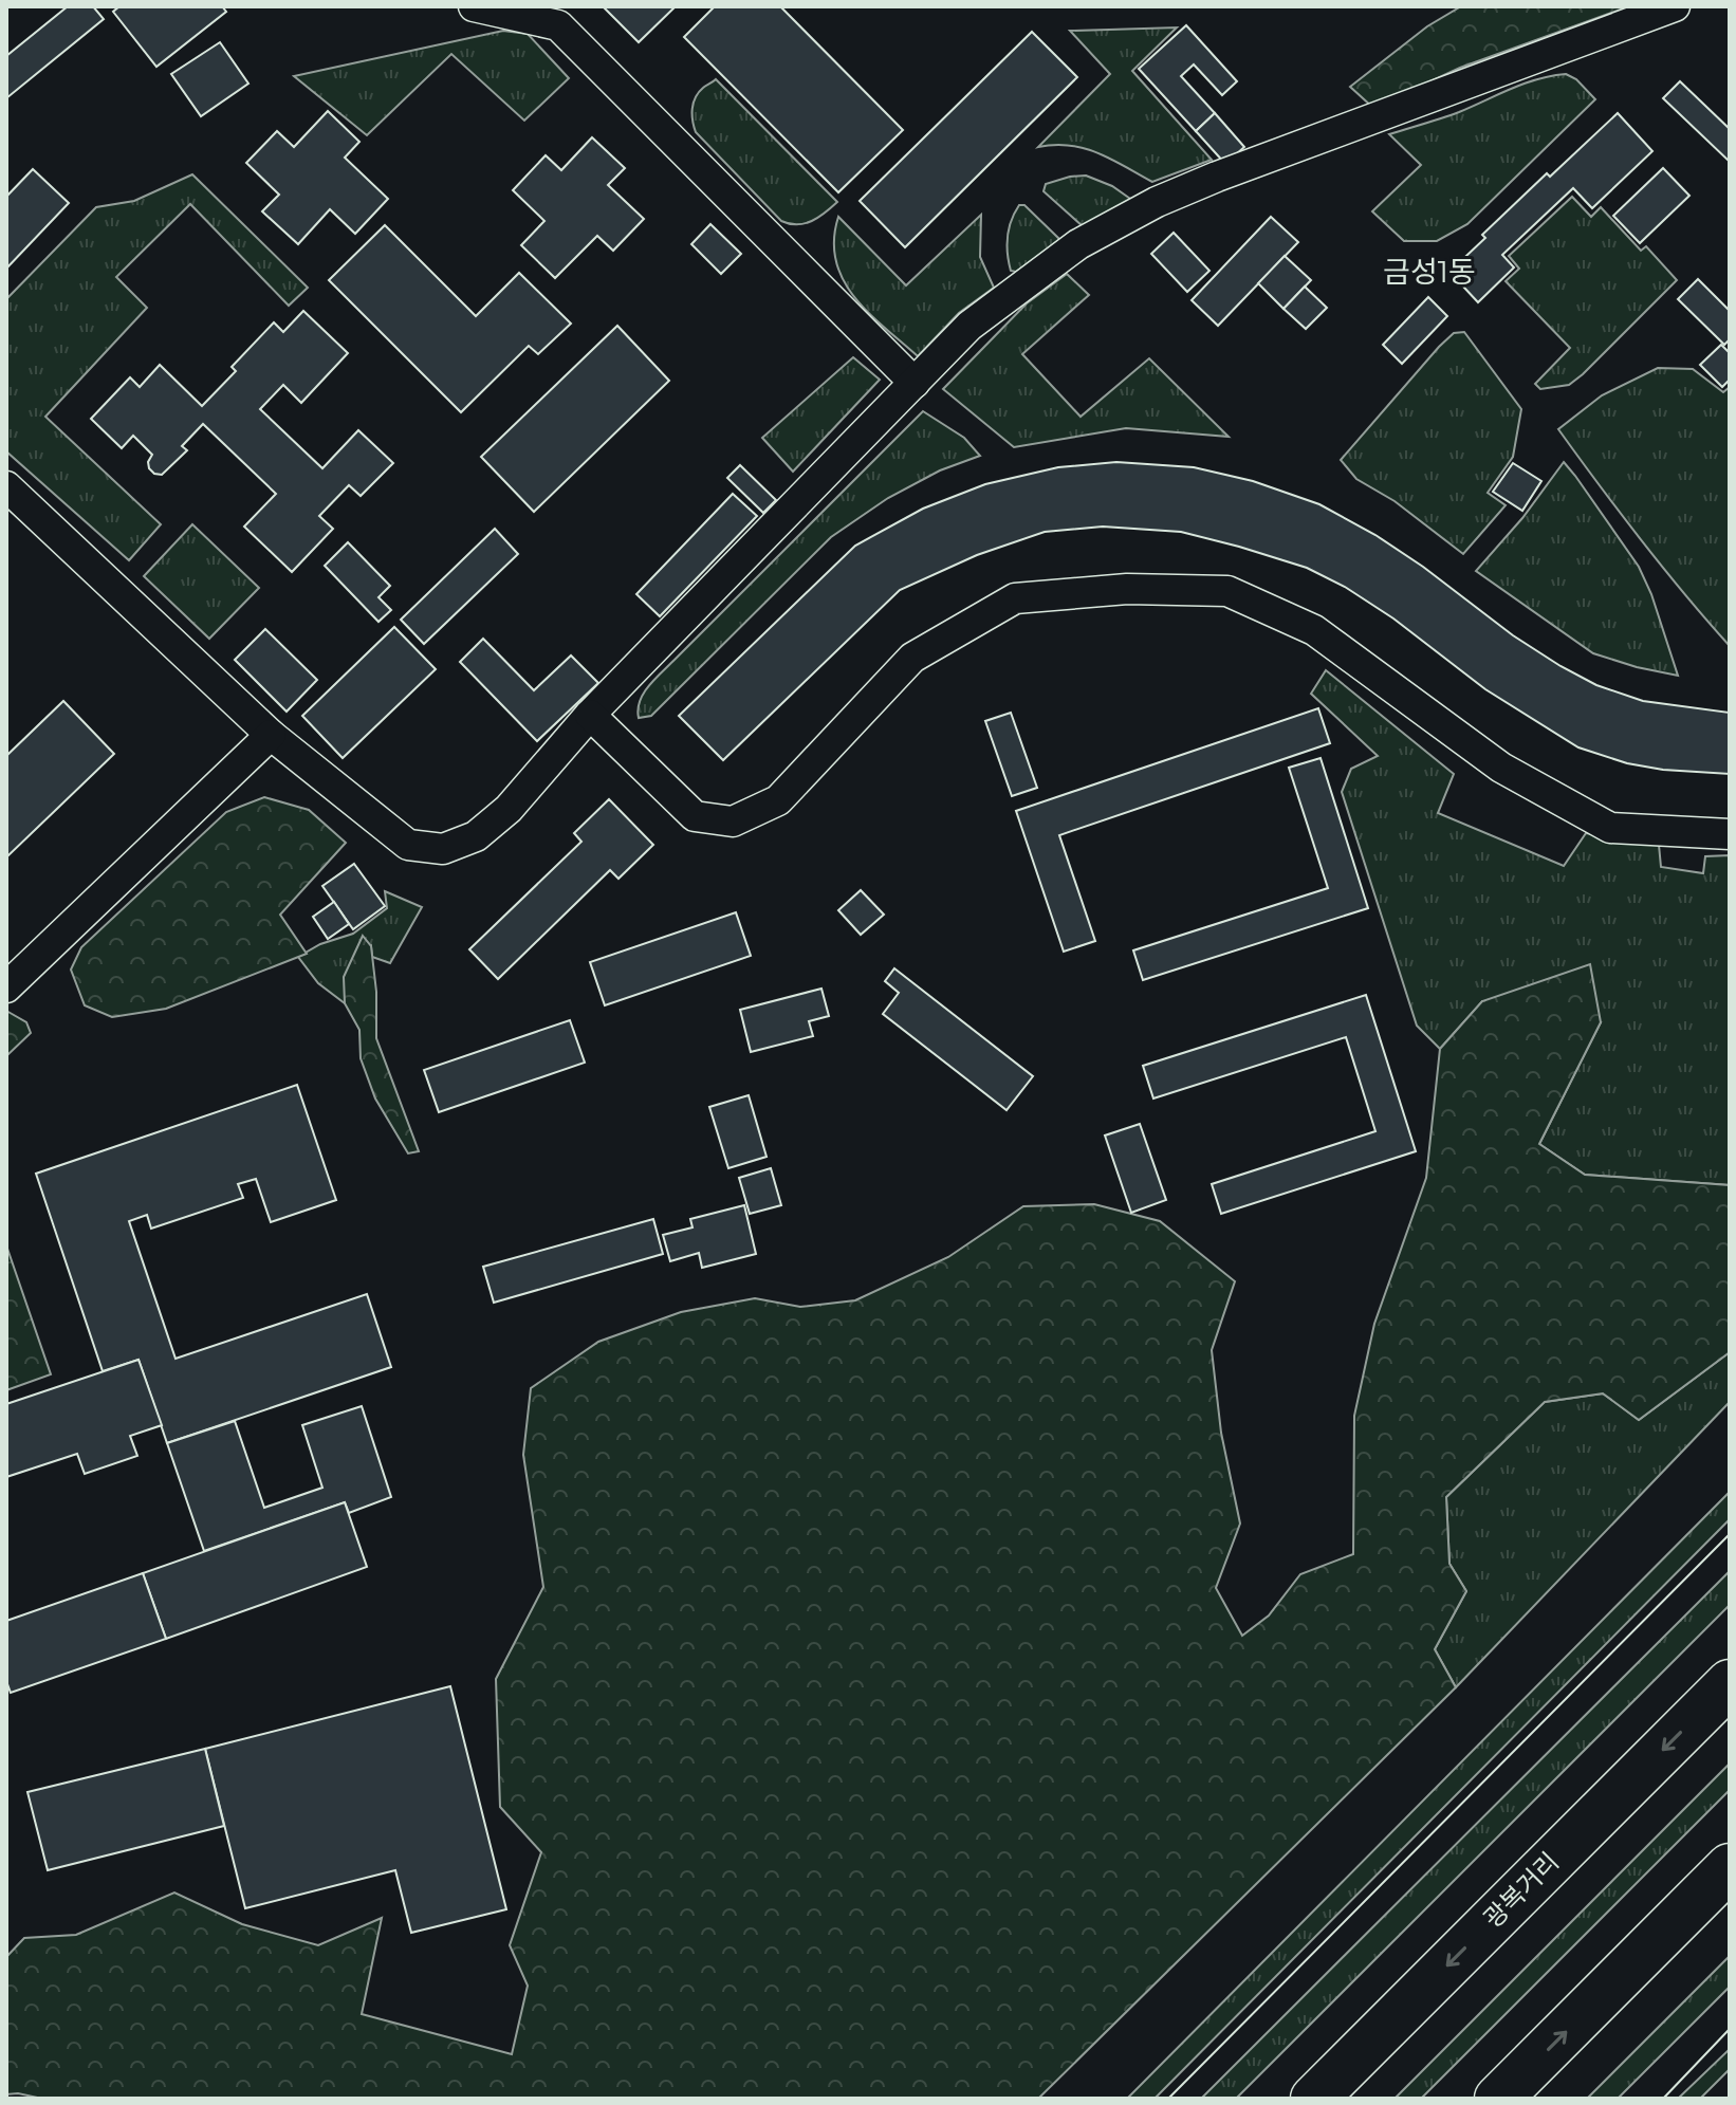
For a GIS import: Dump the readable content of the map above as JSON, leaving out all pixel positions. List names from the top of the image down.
{
  "streets": {
    "highway": ["광복거리"]
  },
  "districts": ["금성1동"]
}
